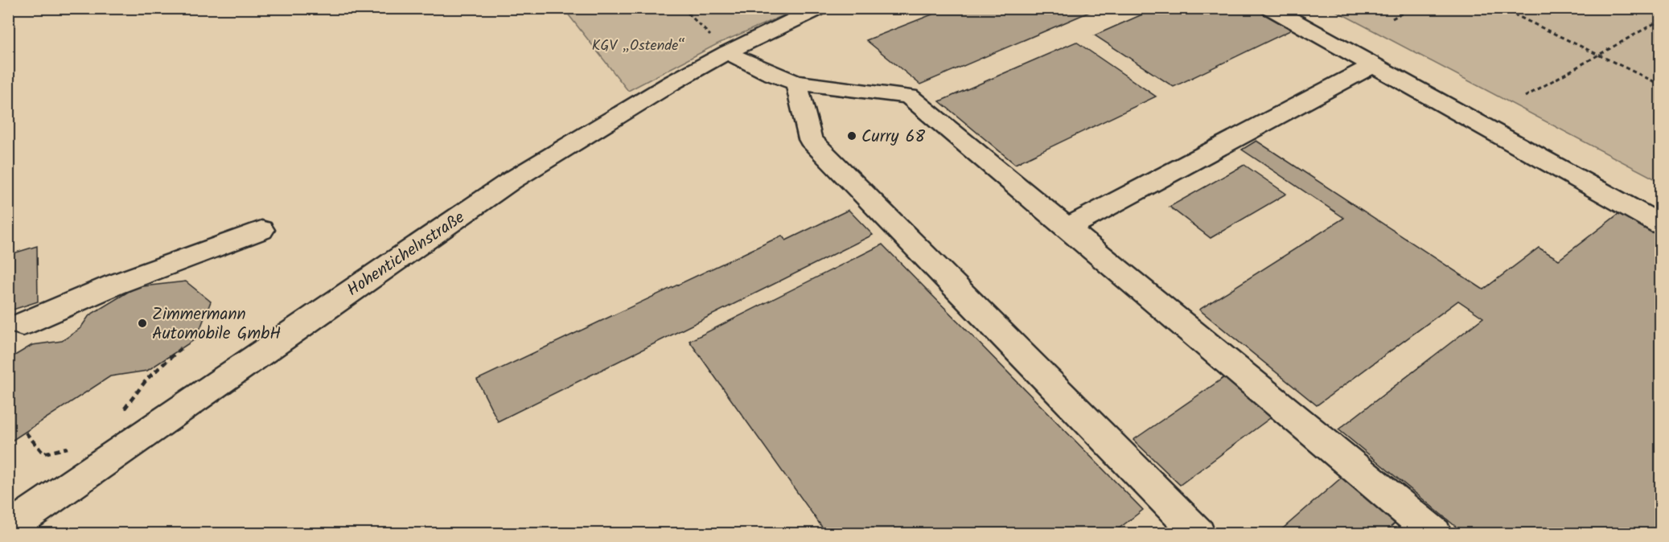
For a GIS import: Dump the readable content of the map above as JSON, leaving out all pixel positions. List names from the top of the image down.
{
  "streets": {
    "main road": ["Hohentichelnstraße"]
  },
  "parks": ["KGV „Ostende“"],
  "places": ["Curry 68", "Zimmermann Automobile GmbH"]
}
